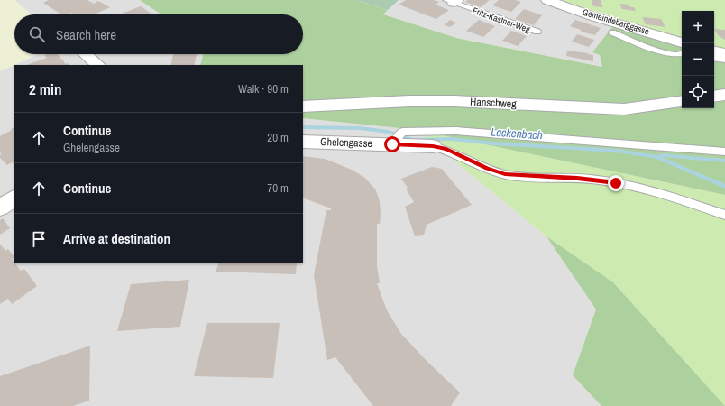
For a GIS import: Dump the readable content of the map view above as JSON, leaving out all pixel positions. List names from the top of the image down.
{
  "streets": {
    "street": ["Gemeindeberggasse", "Hanschweg", "Ghelengasse"],
    "lane": ["Fritz-Kastner-Weg"]
  },
  "water": ["Lackenbach"],
  "page": {
    "map_buttons": ["+", "−"],
    "search": "Search here",
    "heading": ["2 min", "Walk · 90 m"],
    "list": [
      ["Continue", "Ghelengasse", "20 m"],
      ["Continue", "70 m"],
      "Arrive at destination"
    ]
  }
}
